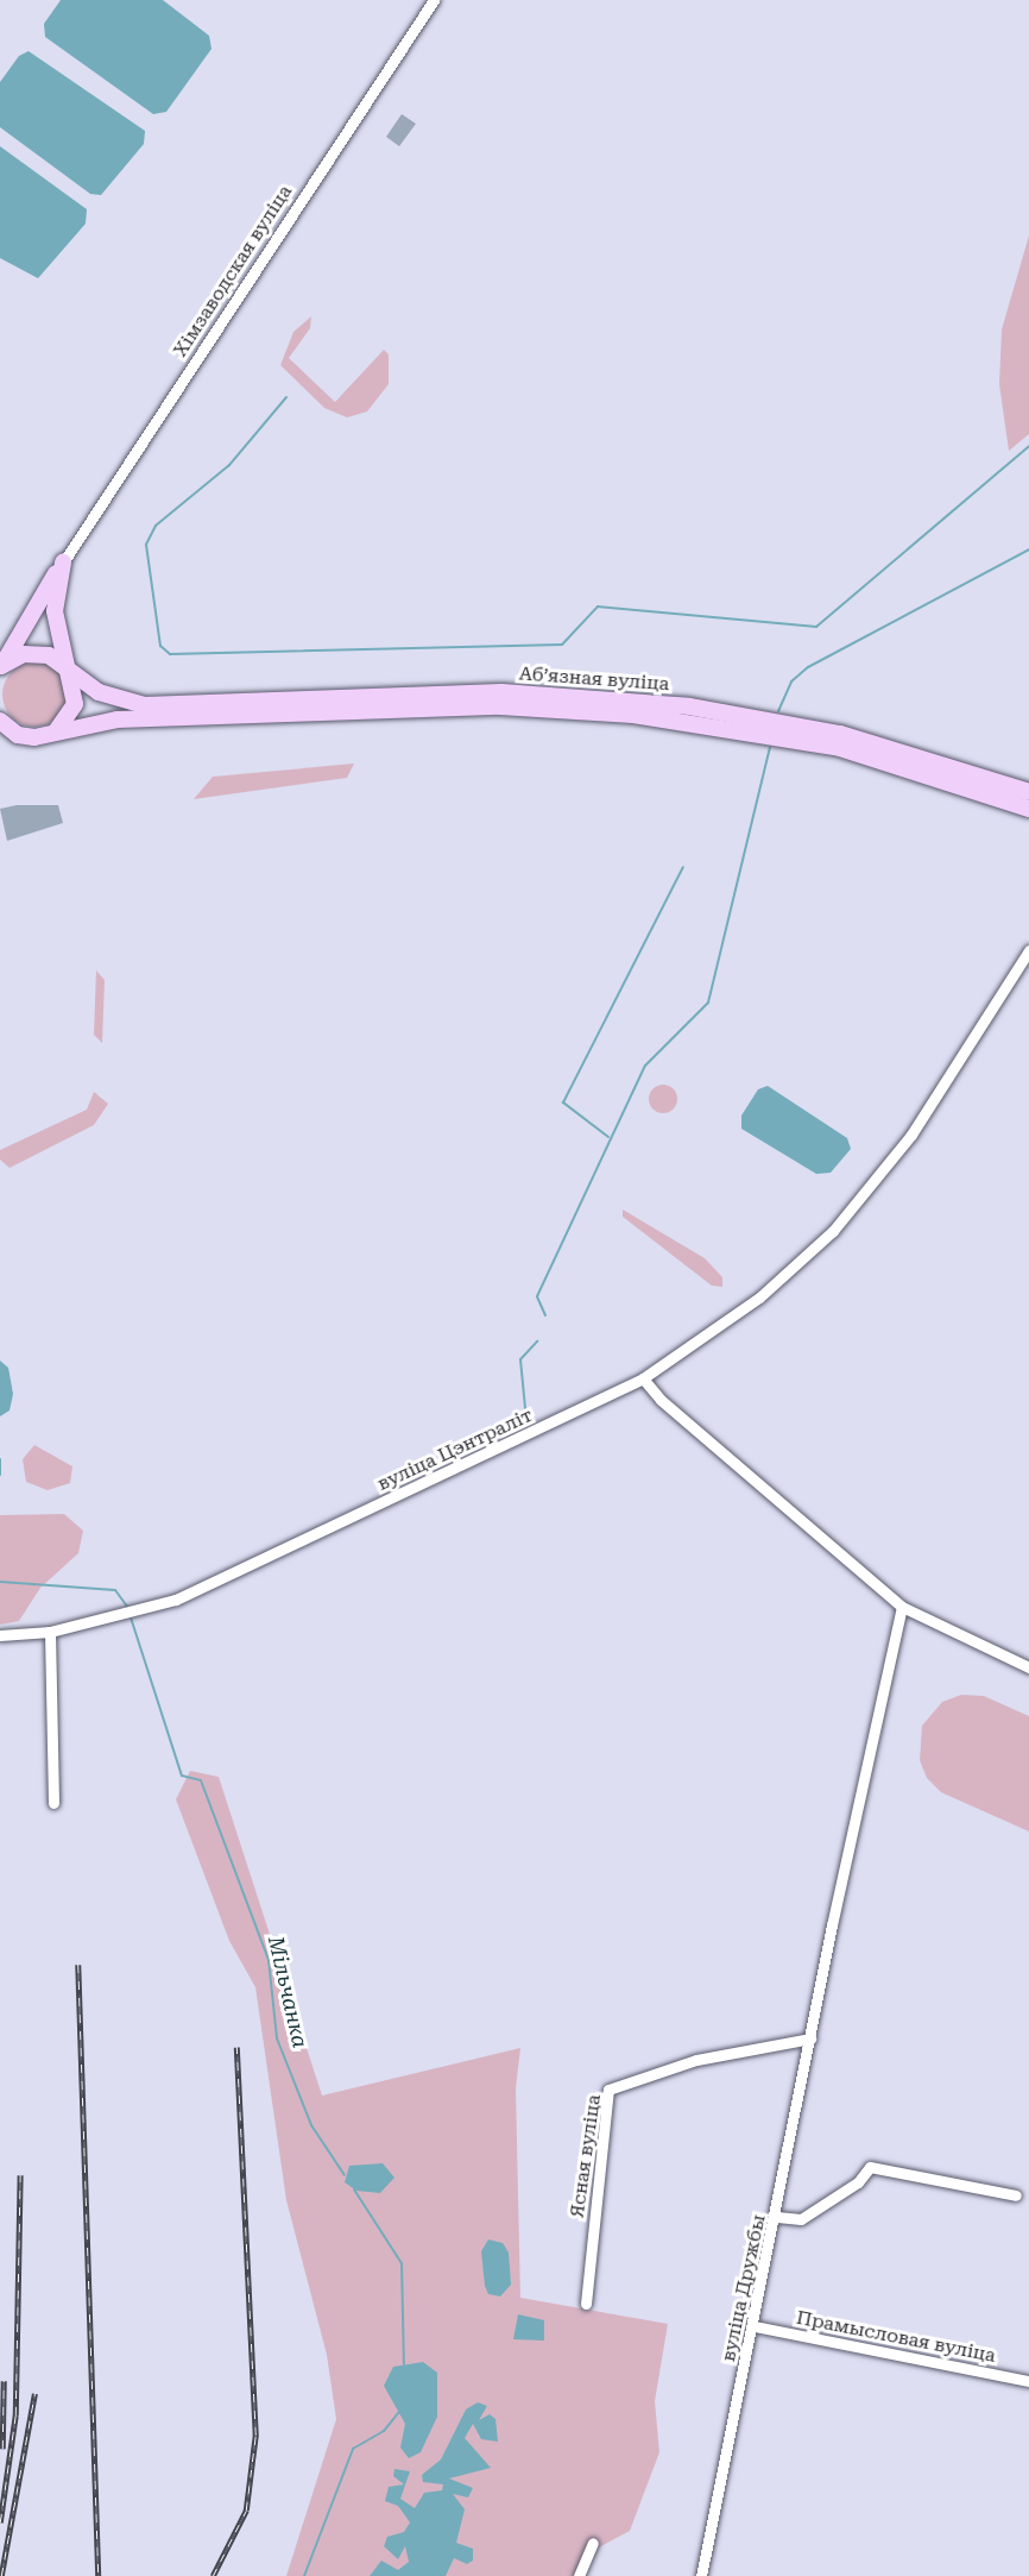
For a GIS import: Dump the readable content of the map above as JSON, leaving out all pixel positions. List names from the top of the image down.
{
  "streets": {
    "main road": ["Абʼязная вуліца"],
    "street": [
      "Хімзаводская вуліца",
      "вуліца Цэнтраліт",
      "Ясная вуліца",
      "вуліца Дружбы",
      "Прамысловая вуліца"
    ]
  },
  "crossings": [
    ["Ясная вуліца", "вуліца Дружбы"],
    ["вуліца Дружбы", "Прамысловая вуліца"]
  ],
  "water": ["Мільчанка"]
}
